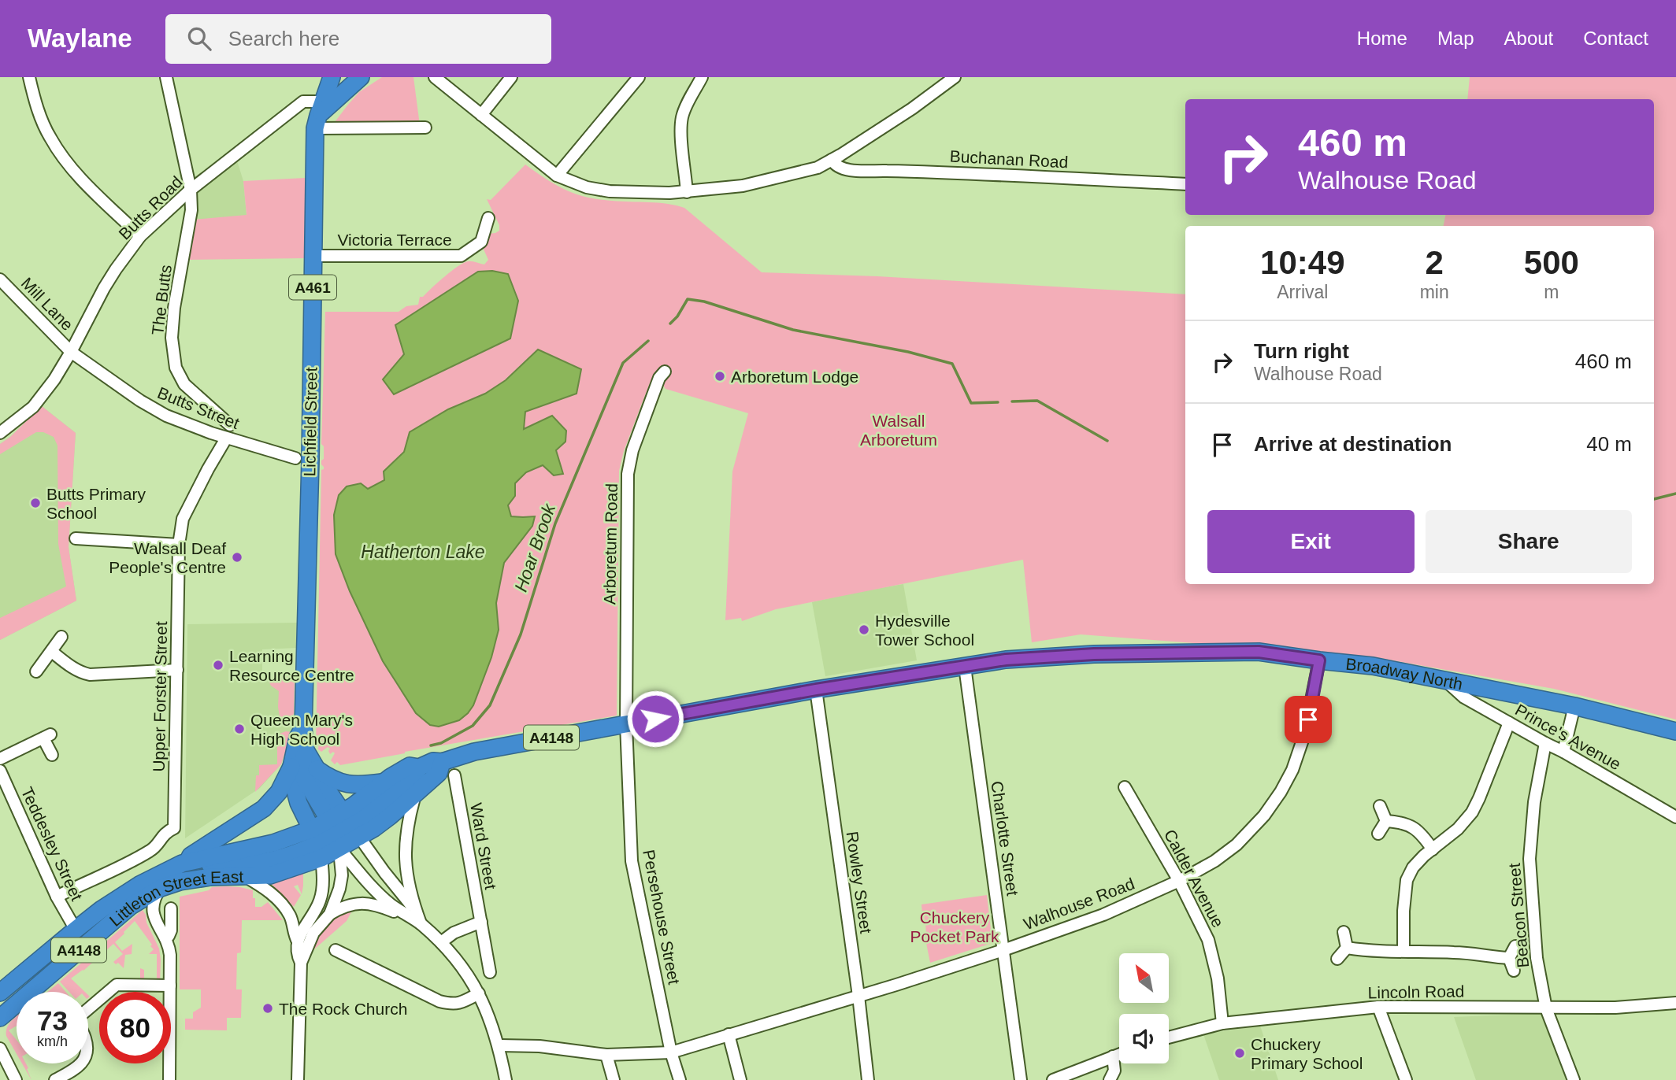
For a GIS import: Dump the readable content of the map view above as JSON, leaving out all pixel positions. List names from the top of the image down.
{
  "streets": {
    "highway": [
      "A461",
      "Lichfield Street",
      "Broadway North",
      "A4148",
      "Littleton Street East"
    ],
    "street": [
      "Buchanan Road",
      "Butts Road",
      "Victoria Terrace",
      "The Butts",
      "Mill Lane",
      "Butts Street",
      "Arboretum Road",
      "Upper Forster Street",
      "Prince's Avenue",
      "Charlotte Street",
      "Teddesley Street",
      "Ward Street",
      "Calder Avenue",
      "Rowley Street",
      "Walhouse Road",
      "Beacon Street",
      "Persehouse Street",
      "Lincoln Road"
    ]
  },
  "crossings": [
    ["Butts Road", "The Butts"],
    ["Butts Road", "Mill Lane"],
    ["Butts Road", "Butts Street"],
    ["Butts Road", "Lichfield Street"],
    ["Victoria Terrace", "Lichfield Street"],
    ["Mill Lane", "Butts Street"],
    ["Butts Street", "Upper Forster Street"],
    ["Lichfield Street", "Broadway North"],
    ["Lichfield Street", "A4148"],
    ["Lichfield Street", "Littleton Street East"],
    ["Arboretum Road", "Broadway North"],
    ["Arboretum Road", "Persehouse Street"],
    ["Broadway North", "Prince's Avenue"],
    ["Broadway North", "A4148"],
    ["Broadway North", "Charlotte Street"],
    ["Broadway North", "Rowley Street"],
    ["Broadway North", "Littleton Street East"],
    ["Broadway North", "Walhouse Road"],
    ["Broadway North", "Persehouse Street"],
    ["Upper Forster Street", "Teddesley Street"],
    ["Prince's Avenue", "Beacon Street"],
    ["A4148", "Littleton Street East"],
    ["Charlotte Street", "Walhouse Road"],
    ["Teddesley Street", "Littleton Street East"],
    ["Calder Avenue", "Walhouse Road"],
    ["Calder Avenue", "Lincoln Road"],
    ["Rowley Street", "Walhouse Road"],
    ["Walhouse Road", "Persehouse Street"],
    ["Beacon Street", "Lincoln Road"]
  ],
  "water": ["Hoar Brook", "Hatherton Lake"],
  "parks": ["Walsall Arboretum", "Chuckery Pocket Park"],
  "places": [
    "Arboretum Lodge",
    "Butts Primary School",
    "Walsall Deaf People's Centre",
    "Hydesville Tower School",
    "Learning Resource Centre",
    "Queen Mary's High School",
    "The Rock Church",
    "Chuckery Primary School"
  ],
  "north": "top left",
  "page": {
    "header": "Waylane",
    "search": "Search here",
    "nav": [
      "Home",
      "Map",
      "About",
      "Contact"
    ],
    "turn": ["460 m", "Walhouse Road"],
    "eta": [
      "10:49",
      "Arrival",
      "2",
      "min",
      "500",
      "m"
    ],
    "list": [
      {
        "name": "Turn right",
        "note": "Walhouse Road",
        "value": "460 m"
      },
      {
        "name": "Arrive at destination",
        "value": "40 m"
      }
    ],
    "buttons": ["Exit", "Share"],
    "speed": "73 km/h",
    "limit": "80"
  }
}
